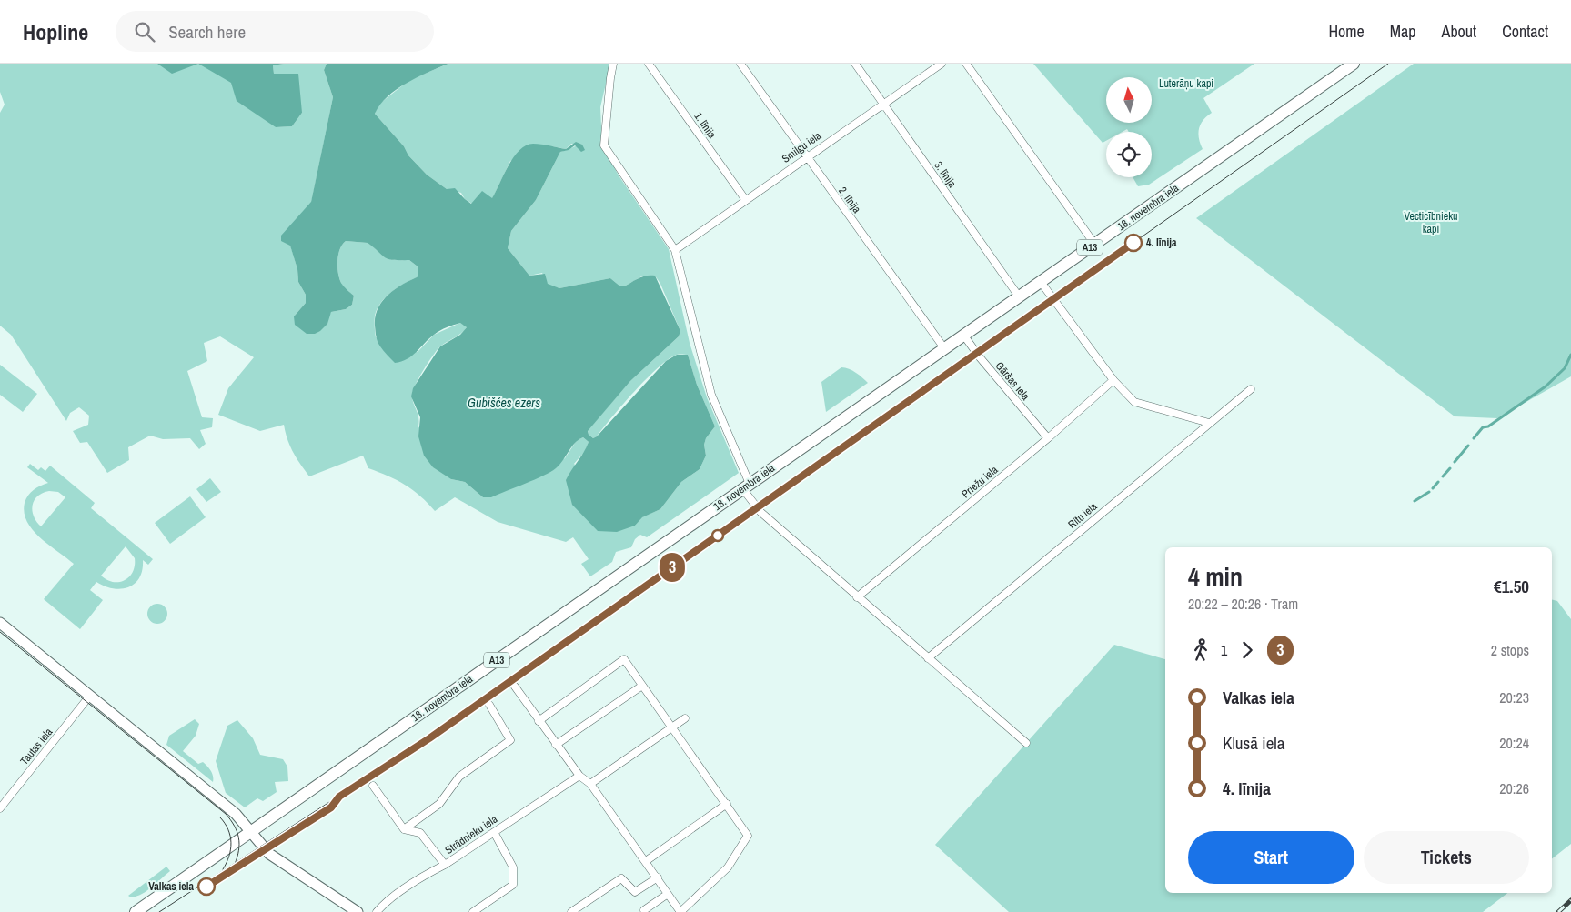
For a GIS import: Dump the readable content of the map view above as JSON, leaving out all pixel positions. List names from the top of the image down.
{
  "streets": {
    "main road": ["18. novembra iela", "A13"],
    "street": [
      "1. līnija",
      "Smilgu iela",
      "3. līnija",
      "2. līnija",
      "Gāršas iela",
      "Priežu iela",
      "Rītu iela",
      "Tautas iela",
      "Strādnieku iela"
    ]
  },
  "crossings": [
    ["1. līnija", "Smilgu iela"],
    ["Smilgu iela", "3. līnija"],
    ["Smilgu iela", "2. līnija"],
    ["3. līnija", "18. novembra iela"],
    ["2. līnija", "18. novembra iela"],
    ["18. novembra iela", "Gāršas iela"],
    ["Gāršas iela", "Priežu iela"]
  ],
  "water": ["Gubiščes ezers"],
  "parks": ["Luterāņu kapi", "Vecticībnieku kapi"],
  "places": ["4. līnija", "Valkas iela"],
  "lines": ["tram line 3"],
  "north": "top",
  "page": {
    "header": "Hopline",
    "search": "Search here",
    "nav": [
      "Home",
      "Map",
      "About",
      "Contact"
    ],
    "on_map": "3",
    "heading": ["4 min", "20:22 – 20:26 · Tram", "€1.50"],
    "legs": ["1", "3", "2 stops"],
    "list": [
      {
        "name": "Valkas iela",
        "value": "20:23"
      },
      {
        "name": "Klusā iela",
        "value": "20:24"
      },
      {
        "name": "4. līnija",
        "value": "20:26"
      }
    ],
    "buttons": ["Start", "Tickets"]
  }
}
